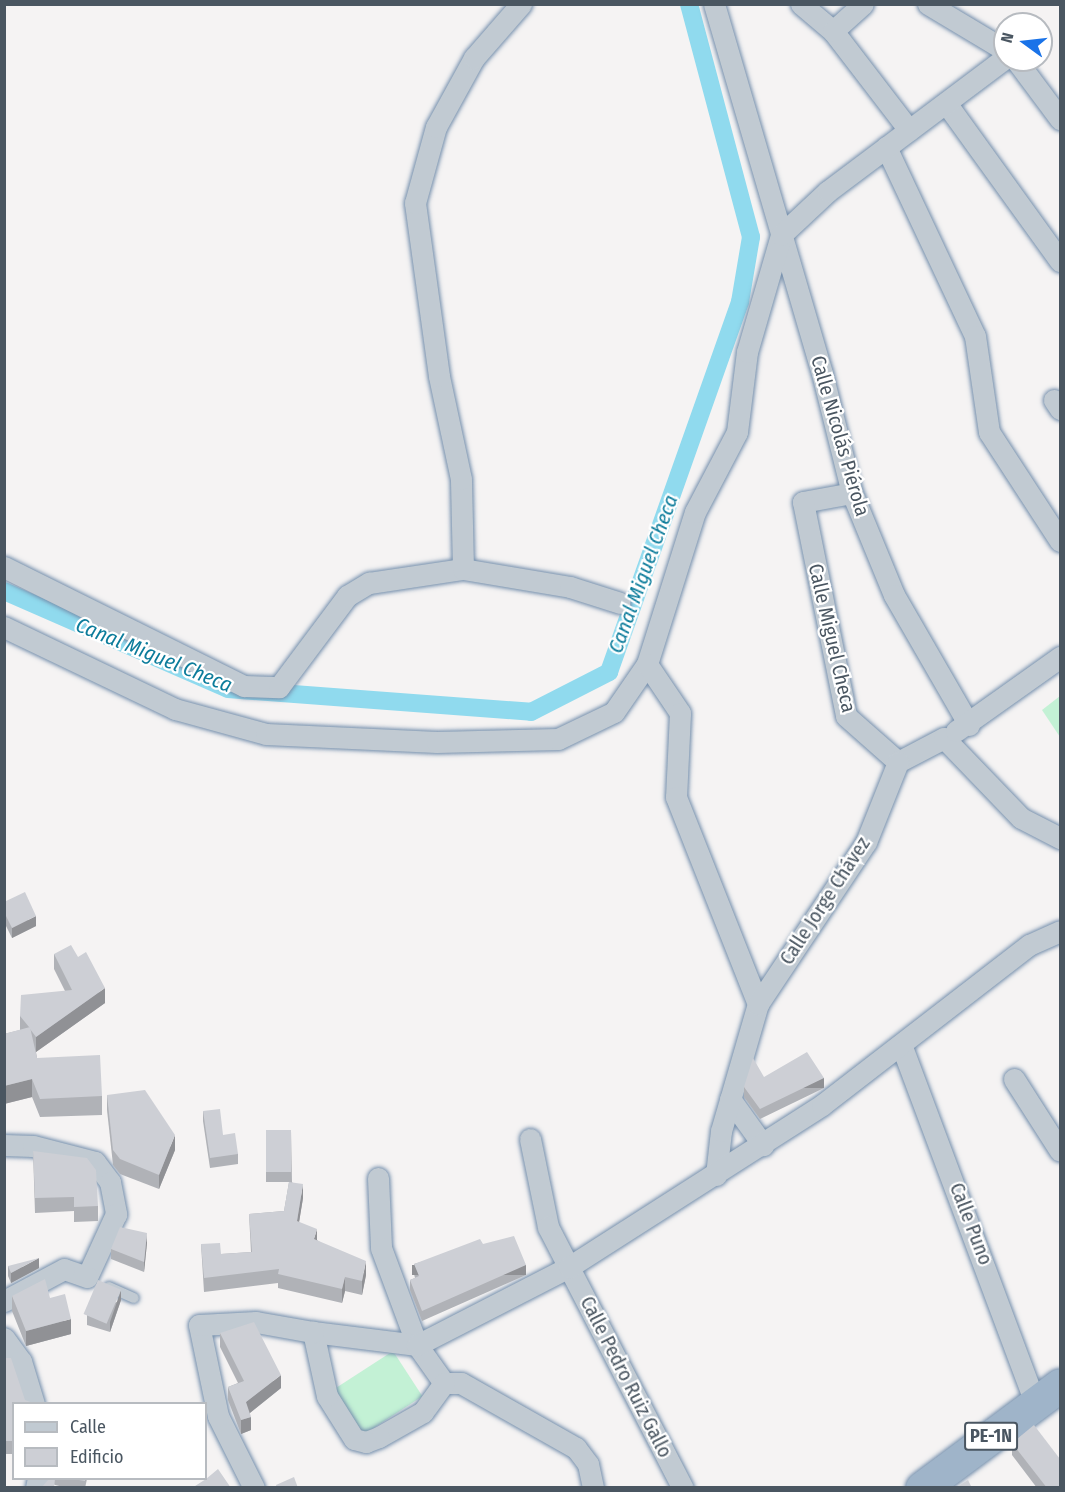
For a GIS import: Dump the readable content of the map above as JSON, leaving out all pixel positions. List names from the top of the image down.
{
  "streets": {
    "highway": ["PE-1N"],
    "street": [
      "Calle Nicolás Piérola",
      "Calle Miguel Checa",
      "Calle Jorge Chávez",
      "Calle Puno",
      "Calle Pedro Ruiz Gallo"
    ]
  },
  "crossings": [
    ["Calle Nicolás Piérola", "Calle Miguel Checa"],
    ["Calle Miguel Checa", "Calle Jorge Chávez"],
    ["Calle Puno", "PE-1N"]
  ],
  "water": ["Canal Miguel Checa"],
  "legend": ["Calle", "Edificio"],
  "north": "left"
}
